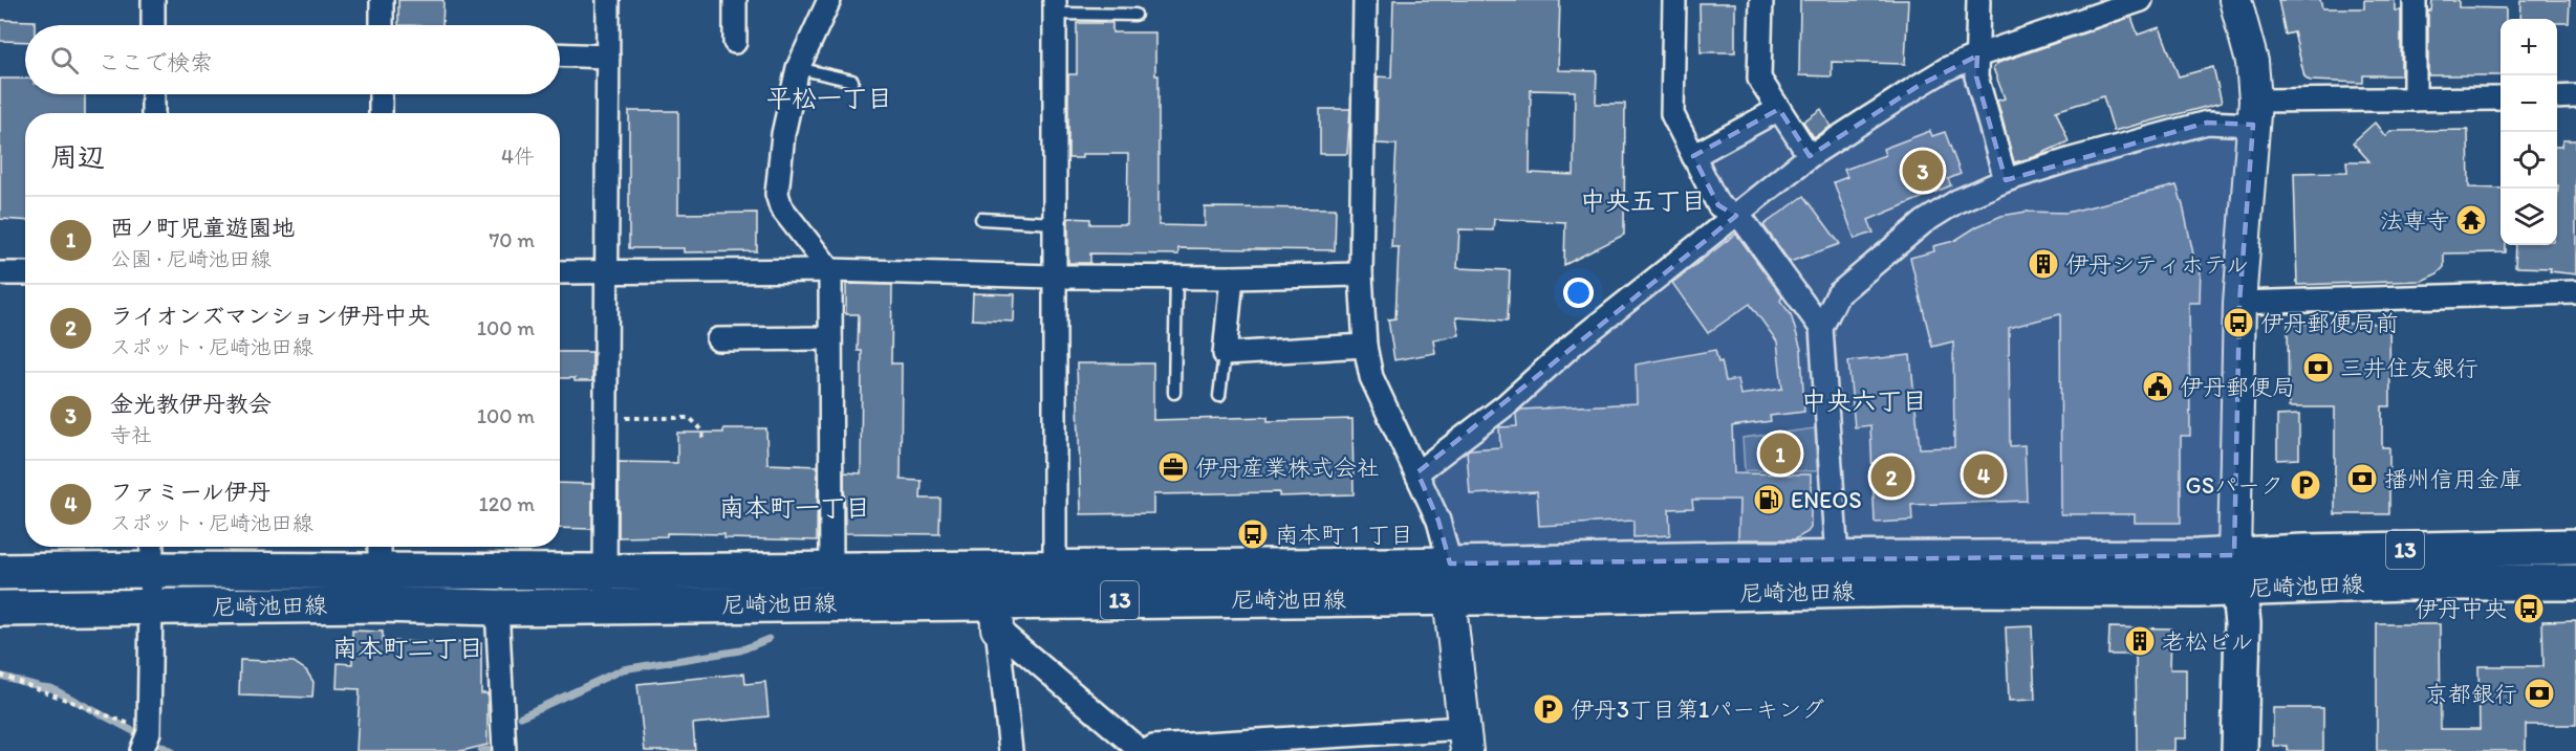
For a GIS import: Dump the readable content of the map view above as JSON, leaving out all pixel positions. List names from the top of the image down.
{
  "streets": {
    "main road": ["13", "尼崎池田線"]
  },
  "districts": [
    "平松一丁目",
    "中央五丁目",
    "中央六丁目",
    "南本町一丁目",
    "南本町二丁目"
  ],
  "places": {
    "temple": ["法専寺"],
    "building": ["伊丹シティホテル", "老松ビル"],
    "bus stop": ["伊丹郵便局前", "南本町１丁目", "伊丹中央"],
    "bank": ["三井住友銀行", "播州信用金庫", "京都銀行"],
    "public building": ["伊丹郵便局"],
    "office": ["伊丹産業株式会社"],
    "parking": ["GSパーク", "伊丹3丁目第1パーキング"],
    "fuel station": ["ENEOS"]
  },
  "page": {
    "map_buttons": ["+", "−"],
    "search": "ここで検索",
    "heading": ["周辺", "4件"],
    "pins": [
      "3",
      "1",
      "4",
      "2"
    ],
    "list": [
      {
        "mark": "1",
        "name": "西ノ町児童遊園地",
        "note": "公園 · 尼崎池田線",
        "value": "70 m"
      },
      {
        "mark": "2",
        "name": "ライオンズマンション伊丹中央",
        "note": "スポット · 尼崎池田線",
        "value": "100 m"
      },
      {
        "mark": "3",
        "name": "金光教伊丹教会",
        "note": "寺社",
        "value": "100 m"
      },
      {
        "mark": "4",
        "name": "ファミール伊丹",
        "note": "スポット · 尼崎池田線",
        "value": "120 m"
      }
    ]
  }
}
